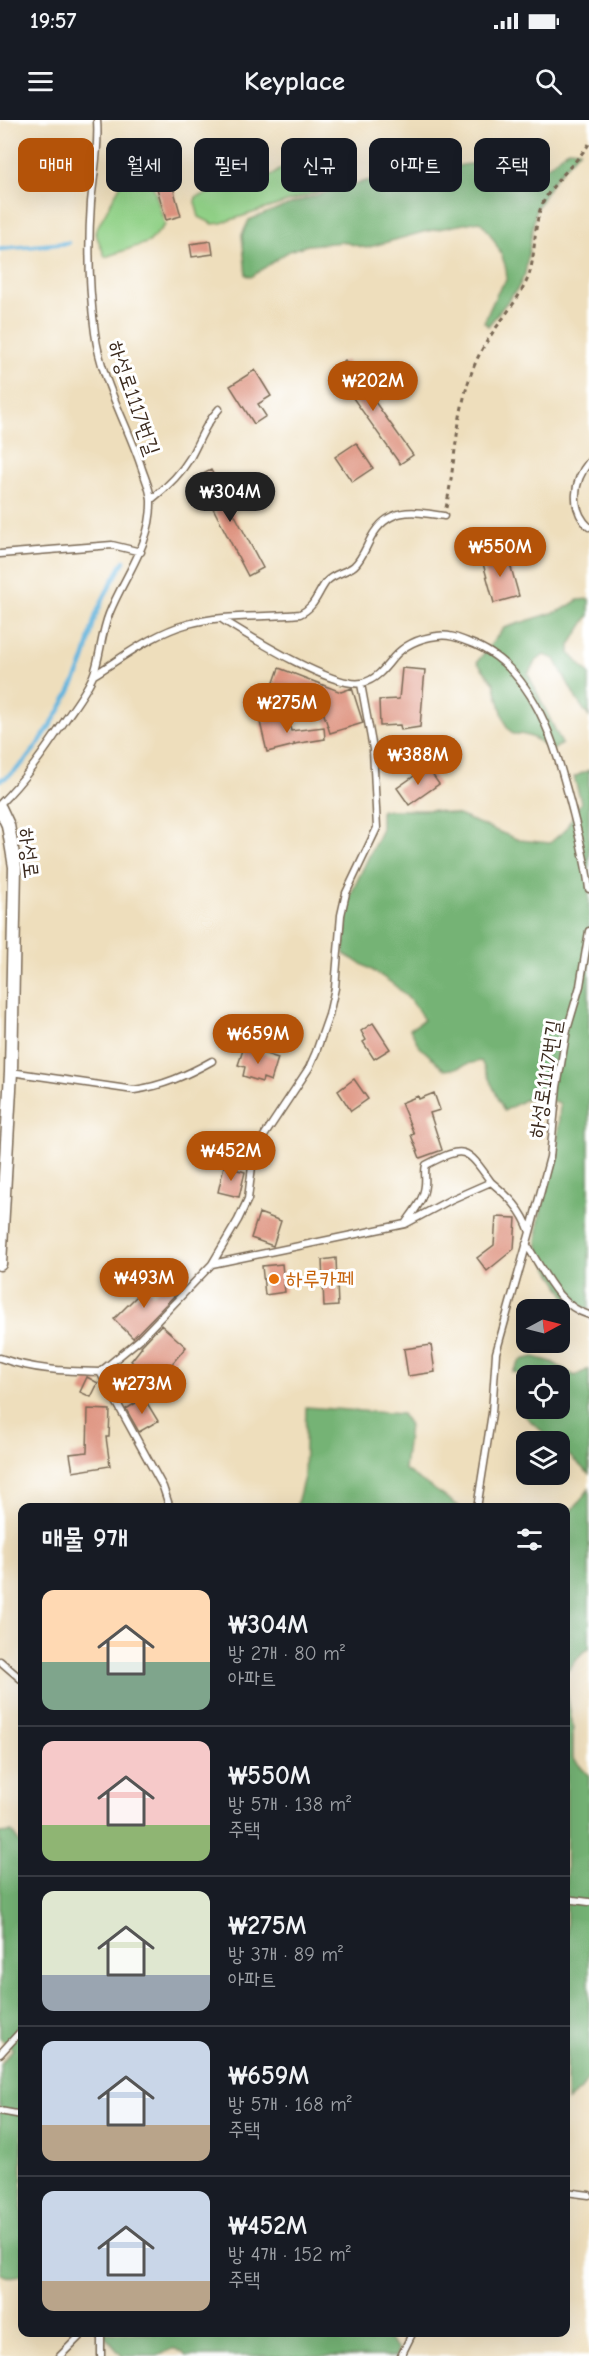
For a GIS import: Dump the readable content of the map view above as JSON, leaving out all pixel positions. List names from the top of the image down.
{
  "streets": {
    "street": ["하성로"],
    "lane": ["하성로1117번길"]
  },
  "crossings": [
    ["하성로1117번길", "하성로"]
  ],
  "places": ["하루카페"],
  "north": "right",
  "page": {
    "status": "19:57",
    "header": "Keyplace",
    "chip": [
      "매매",
      "월세",
      "필터",
      "신규",
      "아파트",
      "주택"
    ],
    "price": [
      "₩202M",
      "₩304M",
      "₩550M",
      "₩275M",
      "₩388M",
      "₩659M",
      "₩452M",
      "₩493M",
      "₩273M"
    ],
    "heading": "매물 9개",
    "list": [
      {
        "name": "₩304M",
        "note": "방 2개 · 80 m² · 아파트"
      },
      {
        "name": "₩550M",
        "note": "방 5개 · 138 m² · 주택"
      },
      {
        "name": "₩275M",
        "note": "방 3개 · 89 m² · 아파트"
      },
      {
        "name": "₩659M",
        "note": "방 5개 · 168 m² · 주택"
      },
      {
        "name": "₩452M",
        "note": "방 4개 · 152 m² · 주택"
      }
    ]
  }
}
